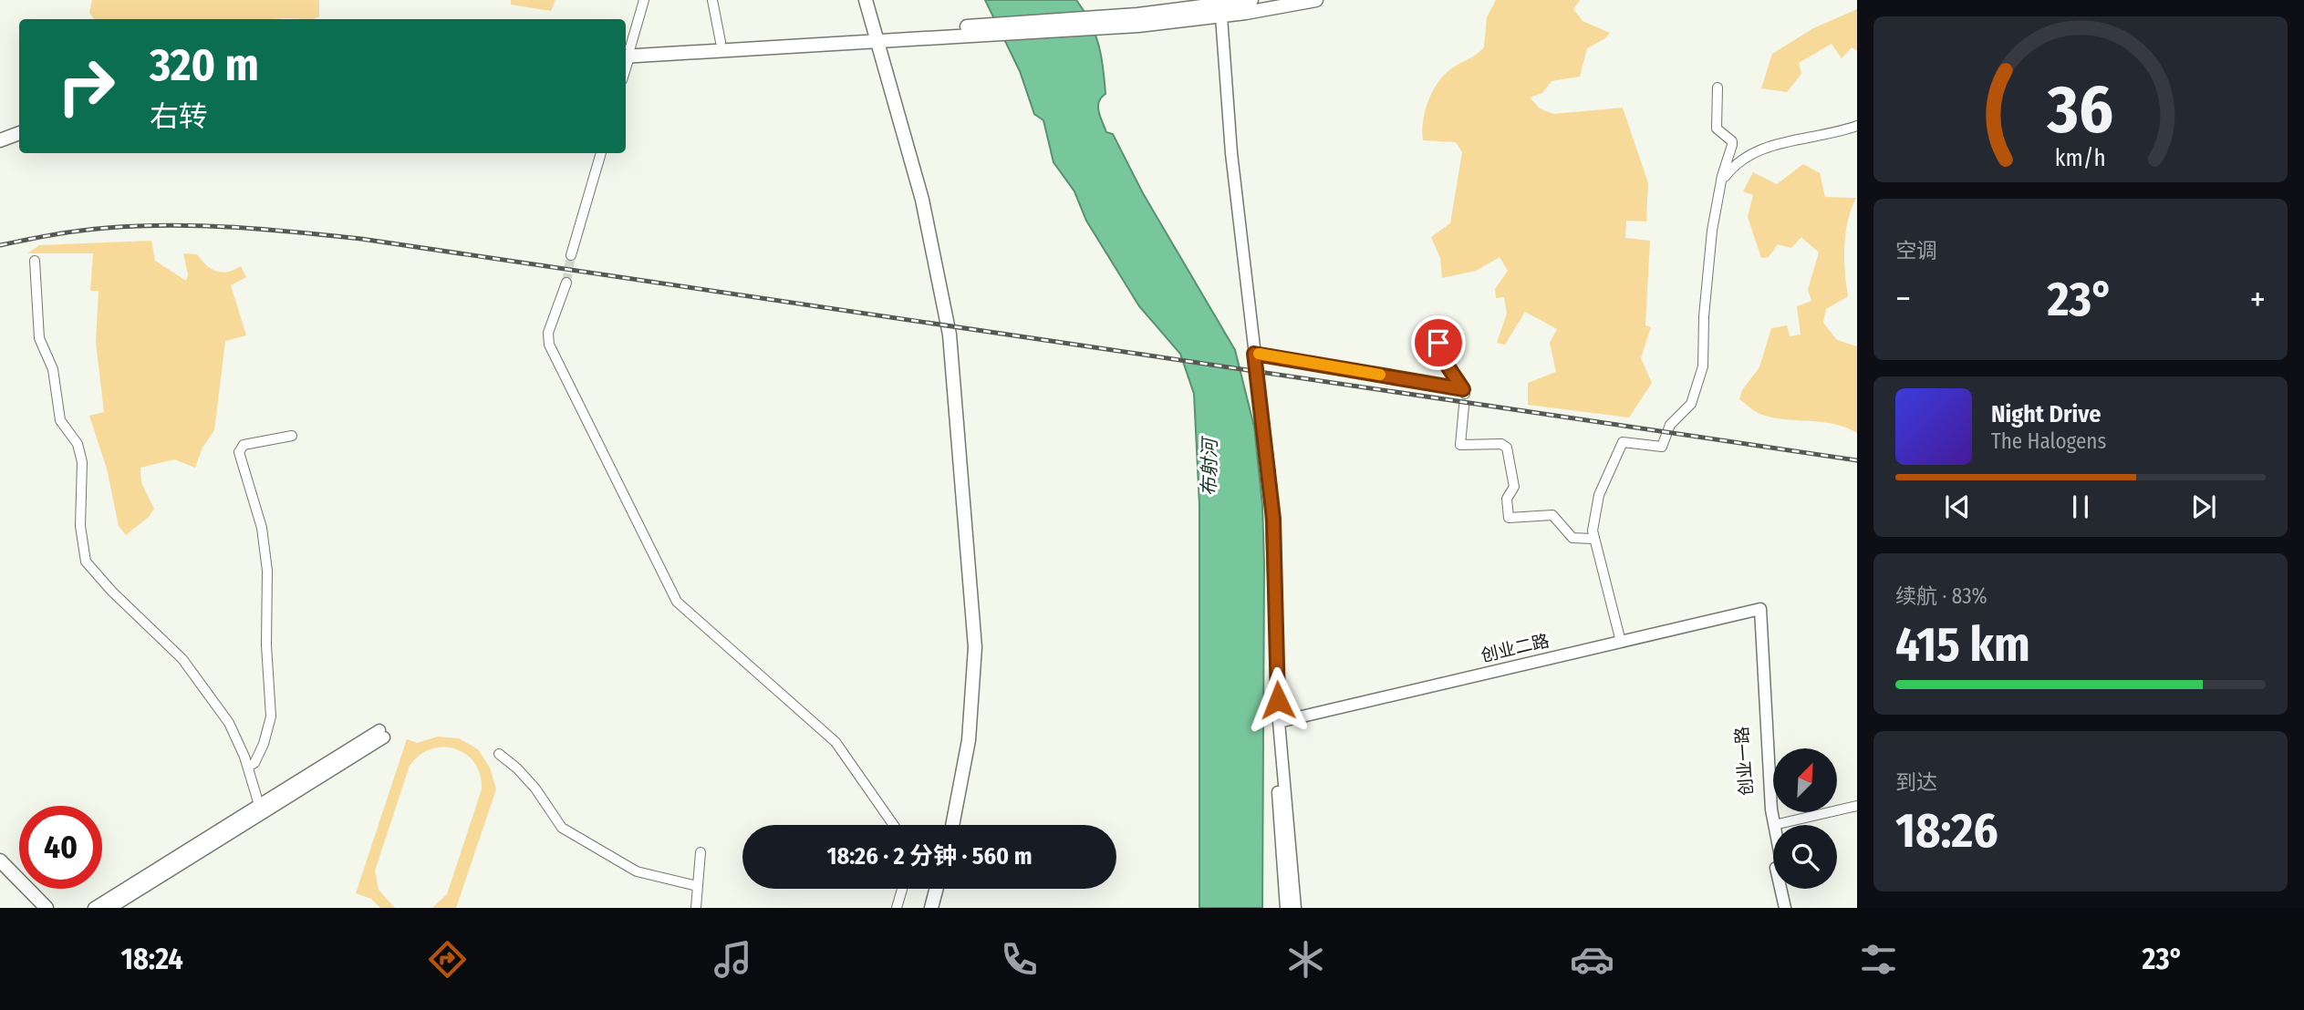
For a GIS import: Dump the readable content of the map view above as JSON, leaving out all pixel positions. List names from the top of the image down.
{
  "streets": {
    "street": ["创业二路", "创业一路"]
  },
  "crossings": [
    ["创业二路", "创业一路"]
  ],
  "water": ["布射河"],
  "north": "top right",
  "page": {
    "turn": ["320 m", "右转"],
    "tile": [
      "空调",
      ["续航 · 83%", "415 km"],
      ["到达", "18:26"]
    ],
    "heat": ["−", "23°", "+"],
    "song": ["Night Drive", "The Halogens"],
    "limit": "40",
    "trip": "18:26 · 2 分钟 · 560 m",
    "tabs": ["18:24", "23°"],
    "gauge": ["36", "km/h"]
  }
}
